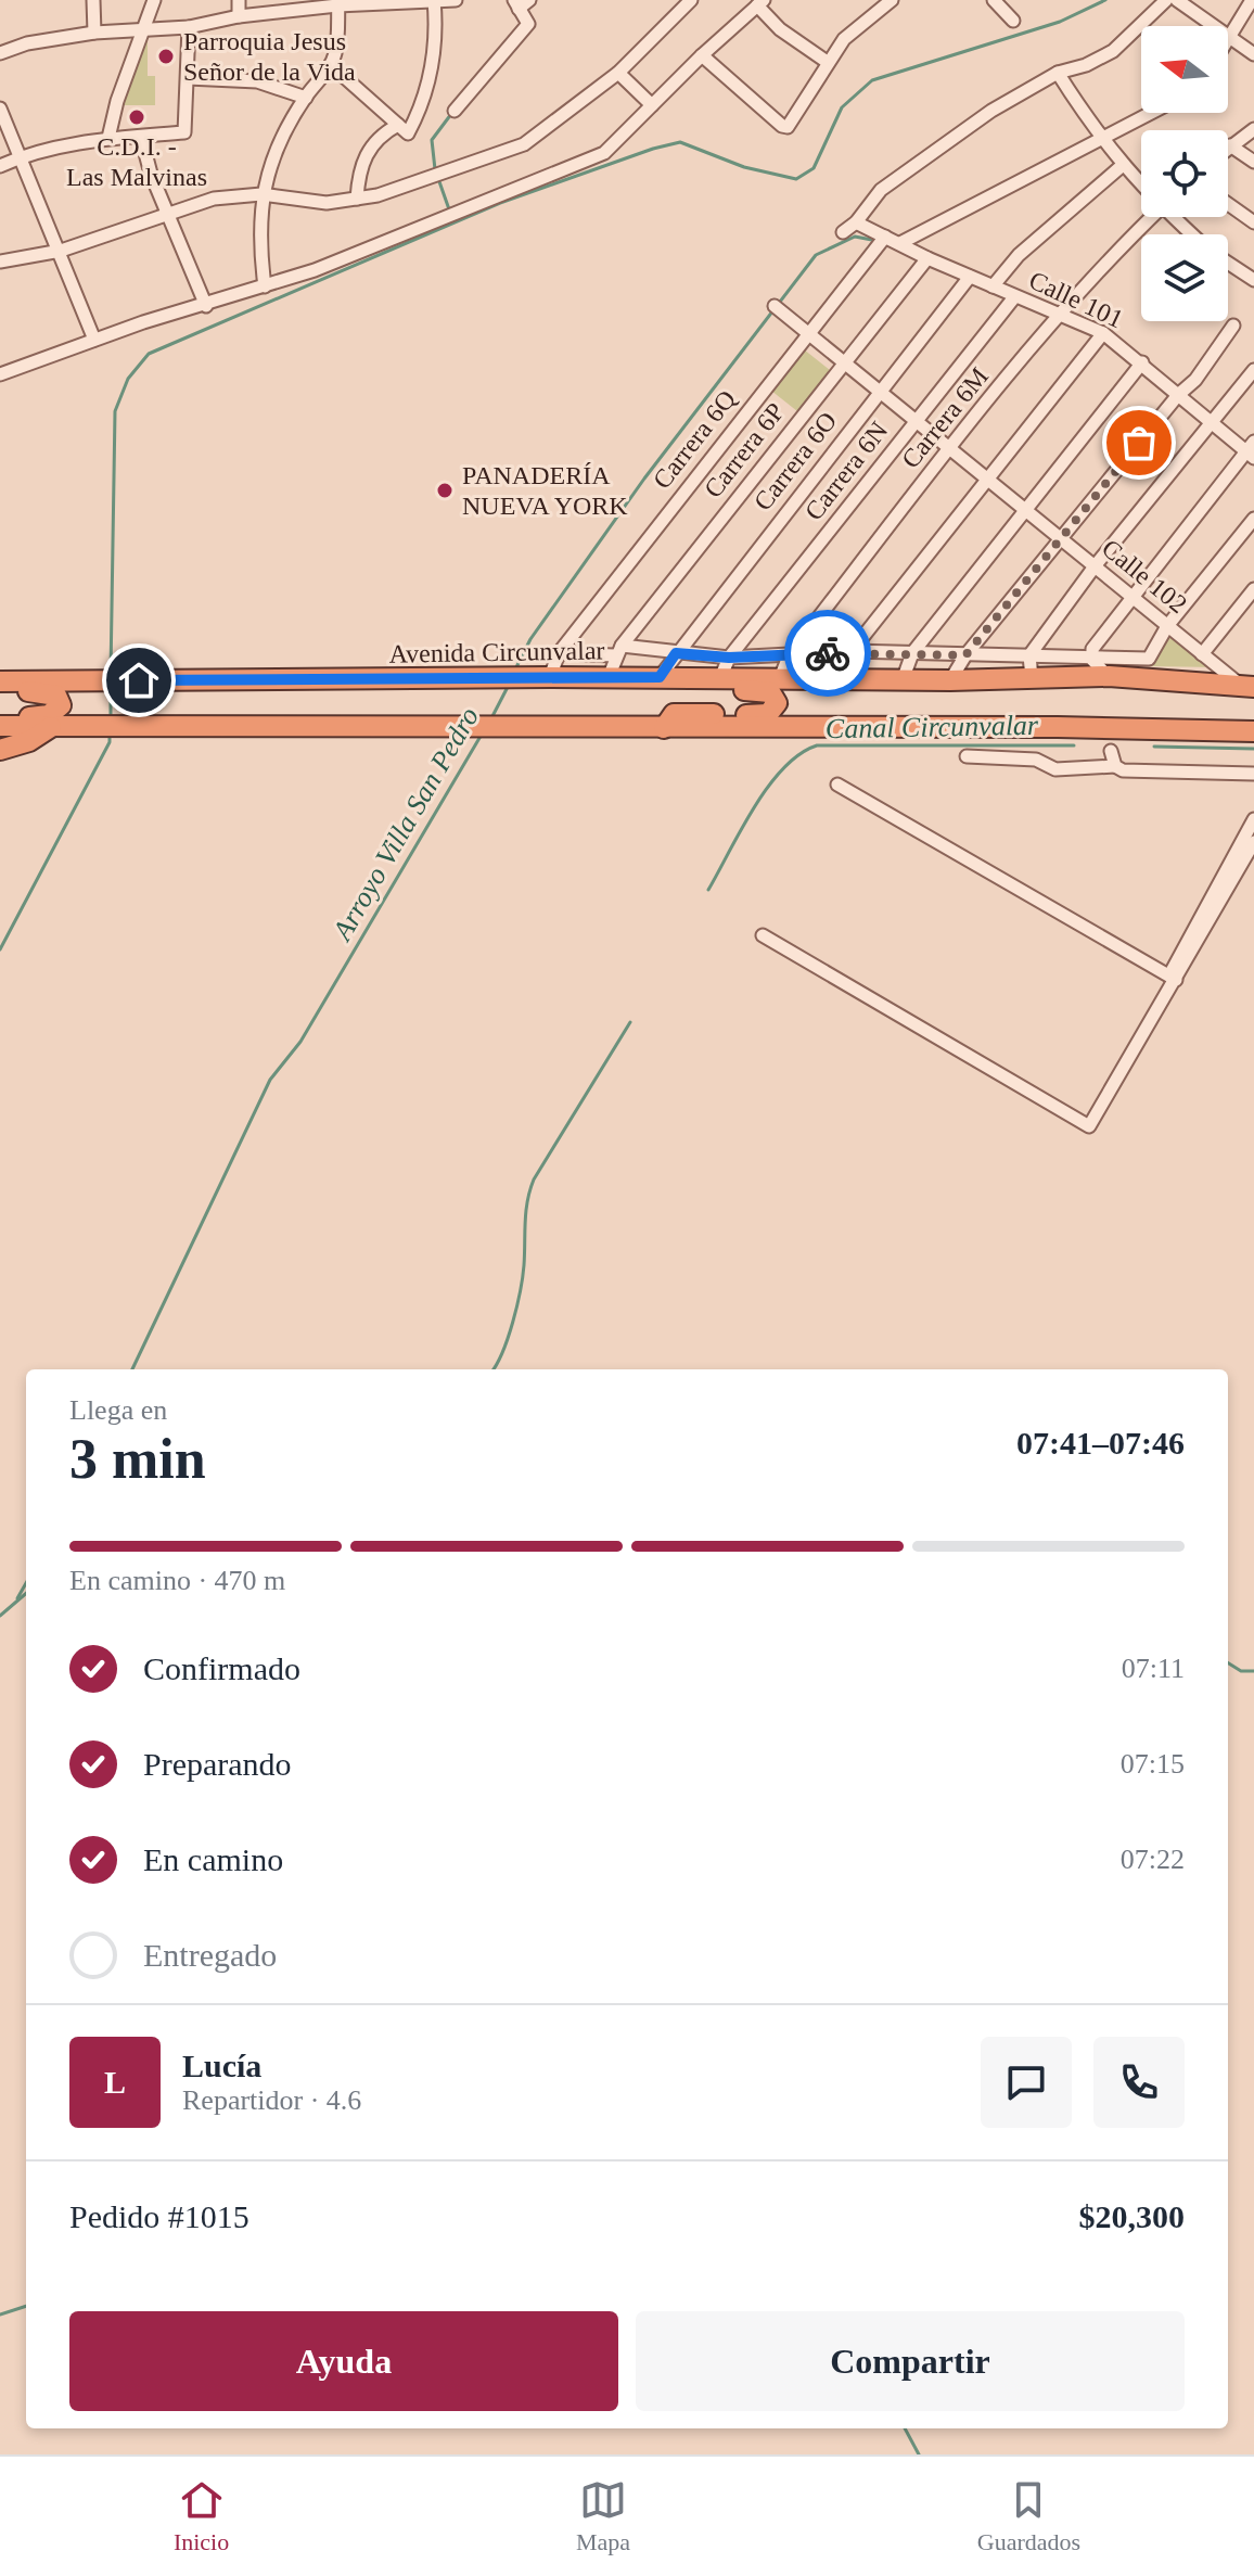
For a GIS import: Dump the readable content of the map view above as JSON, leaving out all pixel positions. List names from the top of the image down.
{
  "streets": {
    "highway": ["Avenida Circunvalar"],
    "street": [
      "Calle 101",
      "Carrera 6M",
      "Carrera 6Q",
      "Carrera 6P",
      "Carrera 6O",
      "Carrera 6N",
      "Calle 102"
    ]
  },
  "crossings": [
    ["Calle 101", "Carrera 6M"],
    ["Calle 101", "Carrera 6Q"],
    ["Calle 101", "Carrera 6P"],
    ["Calle 101", "Carrera 6O"],
    ["Calle 101", "Carrera 6N"],
    ["Carrera 6M", "Calle 102"],
    ["Carrera 6M", "Avenida Circunvalar"],
    ["Carrera 6Q", "Calle 102"],
    ["Carrera 6Q", "Avenida Circunvalar"],
    ["Carrera 6P", "Calle 102"],
    ["Carrera 6P", "Avenida Circunvalar"],
    ["Carrera 6O", "Calle 102"],
    ["Carrera 6O", "Avenida Circunvalar"],
    ["Carrera 6N", "Calle 102"],
    ["Carrera 6N", "Avenida Circunvalar"],
    ["Calle 102", "Avenida Circunvalar"]
  ],
  "water": ["Canal Circunvalar", "Arroyo Villa San Pedro"],
  "places": ["Parroquia Jesus Señor de la Vida", "C.D.I. - Las Malvinas", "PANADERÍA NUEVA YORK"],
  "north": "left",
  "page": {
    "heading": ["3 min", "Llega en", "07:41–07:46"],
    "panel": [
      "Lucía",
      "Repartidor · 4.6",
      "Pedido #1015",
      "$20,300"
    ],
    "bar": "En camino · 470 m",
    "list": [
      ["Confirmado", "07:11"],
      ["Preparando", "07:15"],
      ["En camino", "07:22"],
      "Entregado"
    ],
    "round": "L",
    "buttons": ["Ayuda", "Compartir"],
    "tabs": ["Inicio", "Mapa", "Guardados"]
  }
}
